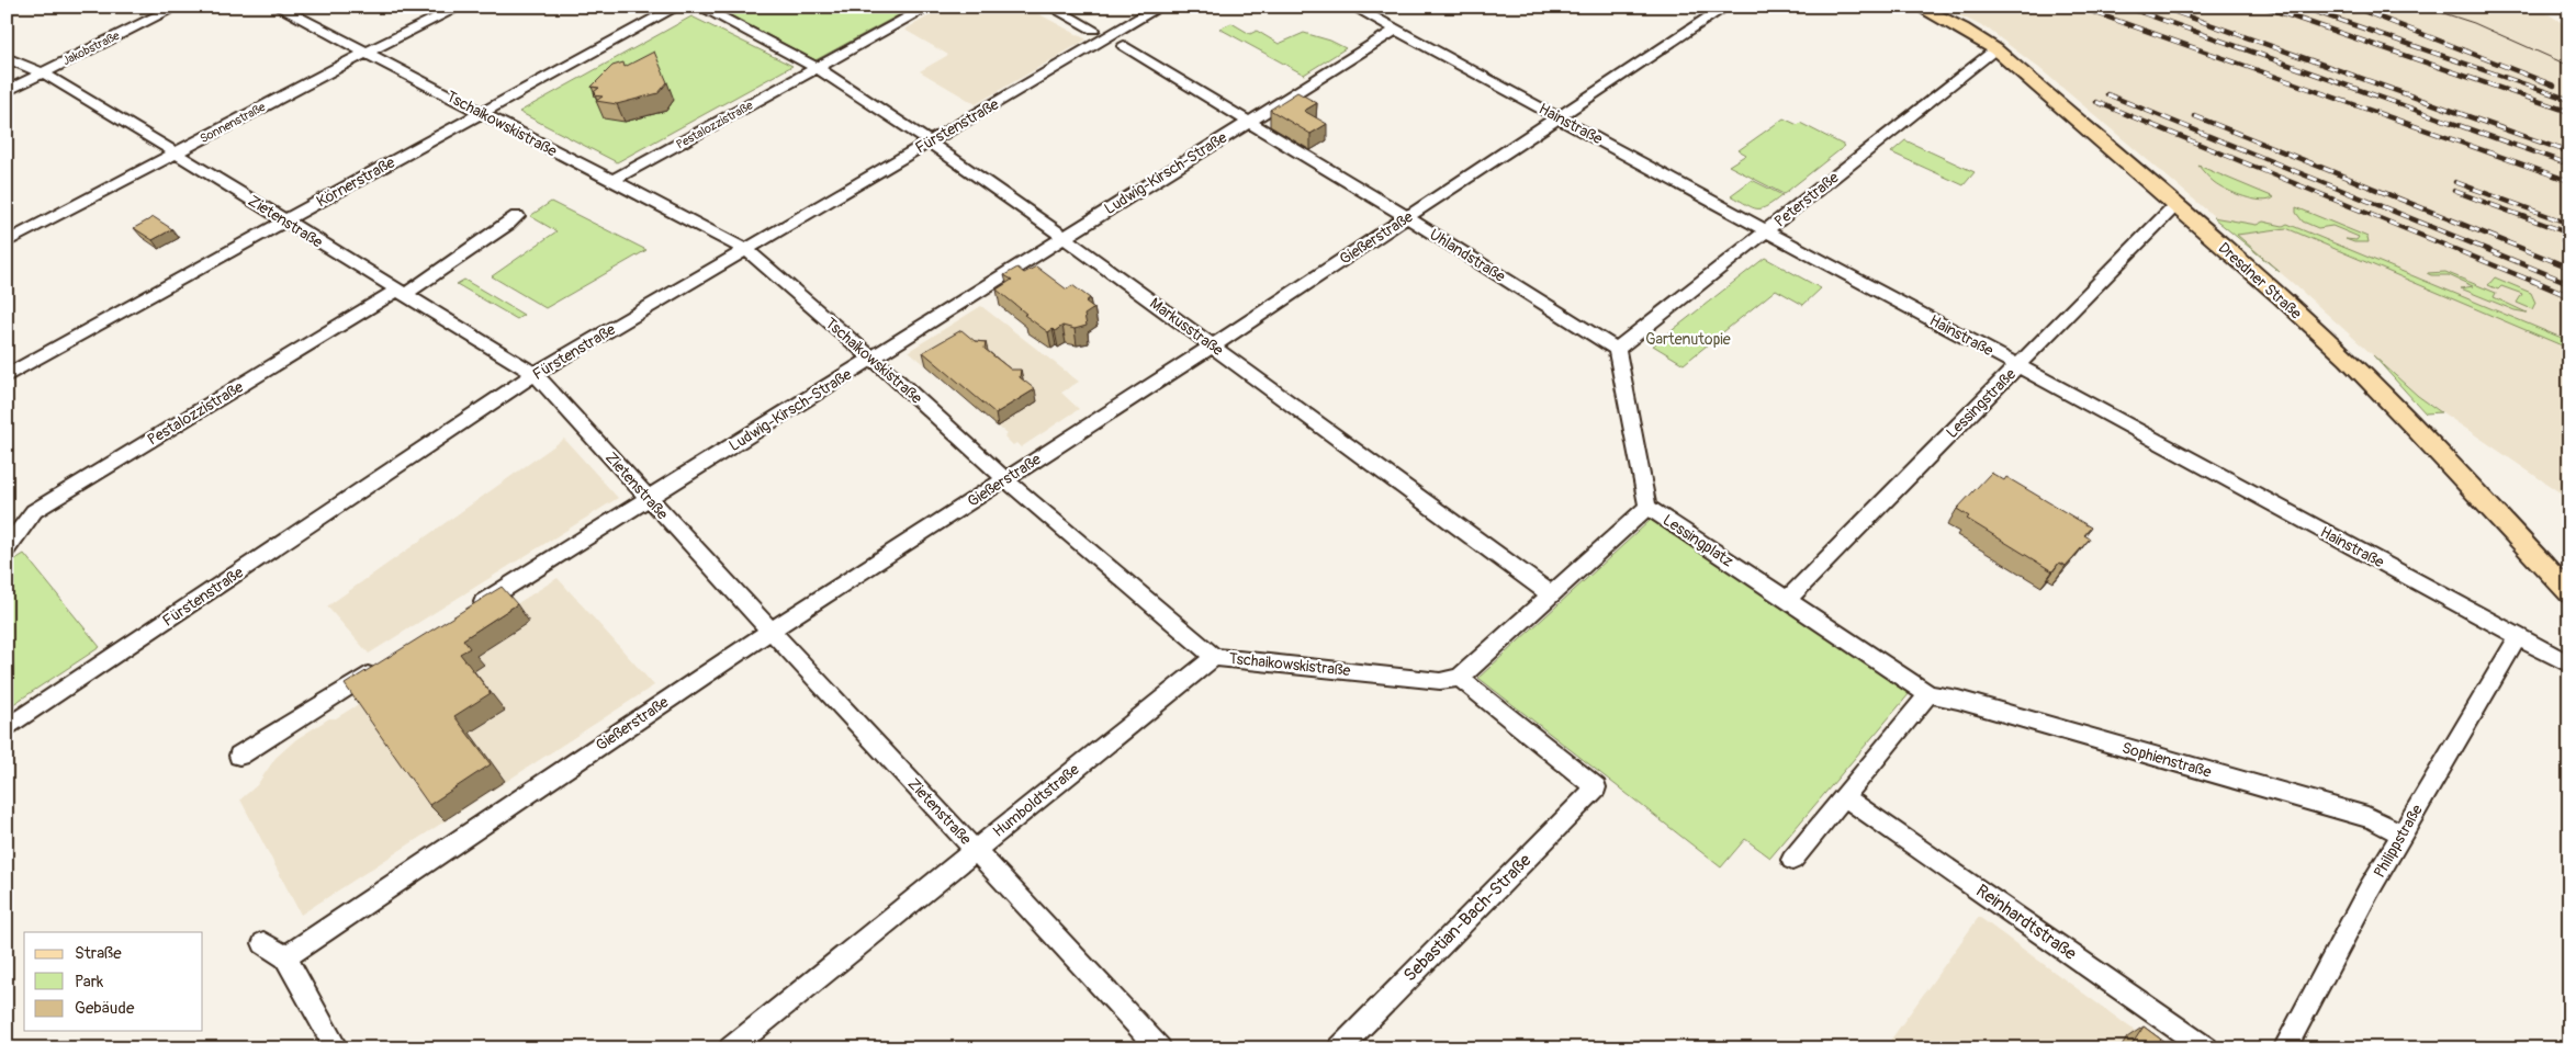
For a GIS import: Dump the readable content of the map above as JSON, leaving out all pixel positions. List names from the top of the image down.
{
  "streets": {
    "main road": ["Dresdner Straße"],
    "street": [
      "Jakobstraße",
      "Sonnenstraße",
      "Tschaikowskistraße",
      "Hainstraße",
      "Pestalozzistraße",
      "Fürstenstraße",
      "Ludwig-Kirsch-Straße",
      "Körnerstraße",
      "Peterstraße",
      "Zietenstraße",
      "Gießerstraße",
      "Uhlandstraße",
      "Markusstraße",
      "Lessingstraße",
      "Lessingplatz",
      "Sophienstraße",
      "Humboldtstraße",
      "Philippstraße",
      "Sebastian-Bach-Straße",
      "Reinhardtstraße"
    ]
  },
  "crossings": [
    ["Jakobstraße", "Zietenstraße"],
    ["Sonnenstraße", "Tschaikowskistraße"],
    ["Sonnenstraße", "Zietenstraße"],
    ["Tschaikowskistraße", "Pestalozzistraße"],
    ["Tschaikowskistraße", "Fürstenstraße"],
    ["Tschaikowskistraße", "Ludwig-Kirsch-Straße"],
    ["Tschaikowskistraße", "Körnerstraße"],
    ["Tschaikowskistraße", "Gießerstraße"],
    ["Tschaikowskistraße", "Lessingplatz"],
    ["Tschaikowskistraße", "Humboldtstraße"],
    ["Tschaikowskistraße", "Sebastian-Bach-Straße"],
    ["Hainstraße", "Ludwig-Kirsch-Straße"],
    ["Hainstraße", "Peterstraße"],
    ["Hainstraße", "Gießerstraße"],
    ["Hainstraße", "Lessingstraße"],
    ["Hainstraße", "Philippstraße"],
    ["Pestalozzistraße", "Zietenstraße"],
    ["Pestalozzistraße", "Markusstraße"],
    ["Fürstenstraße", "Zietenstraße"],
    ["Fürstenstraße", "Markusstraße"],
    ["Ludwig-Kirsch-Straße", "Zietenstraße"],
    ["Ludwig-Kirsch-Straße", "Uhlandstraße"],
    ["Ludwig-Kirsch-Straße", "Markusstraße"],
    ["Körnerstraße", "Zietenstraße"],
    ["Peterstraße", "Uhlandstraße"],
    ["Peterstraße", "Dresdner Straße"],
    ["Zietenstraße", "Gießerstraße"],
    ["Zietenstraße", "Humboldtstraße"],
    ["Gießerstraße", "Uhlandstraße"],
    ["Gießerstraße", "Markusstraße"],
    ["Dresdner Straße", "Lessingstraße"],
    ["Markusstraße", "Lessingplatz"],
    ["Lessingstraße", "Lessingplatz"],
    ["Lessingplatz", "Sophienstraße"],
    ["Lessingplatz", "Sebastian-Bach-Straße"],
    ["Sophienstraße", "Philippstraße"]
  ],
  "parks": ["Gartenutopie"],
  "legend": ["Straße", "Park", "Gebäude"]
}
